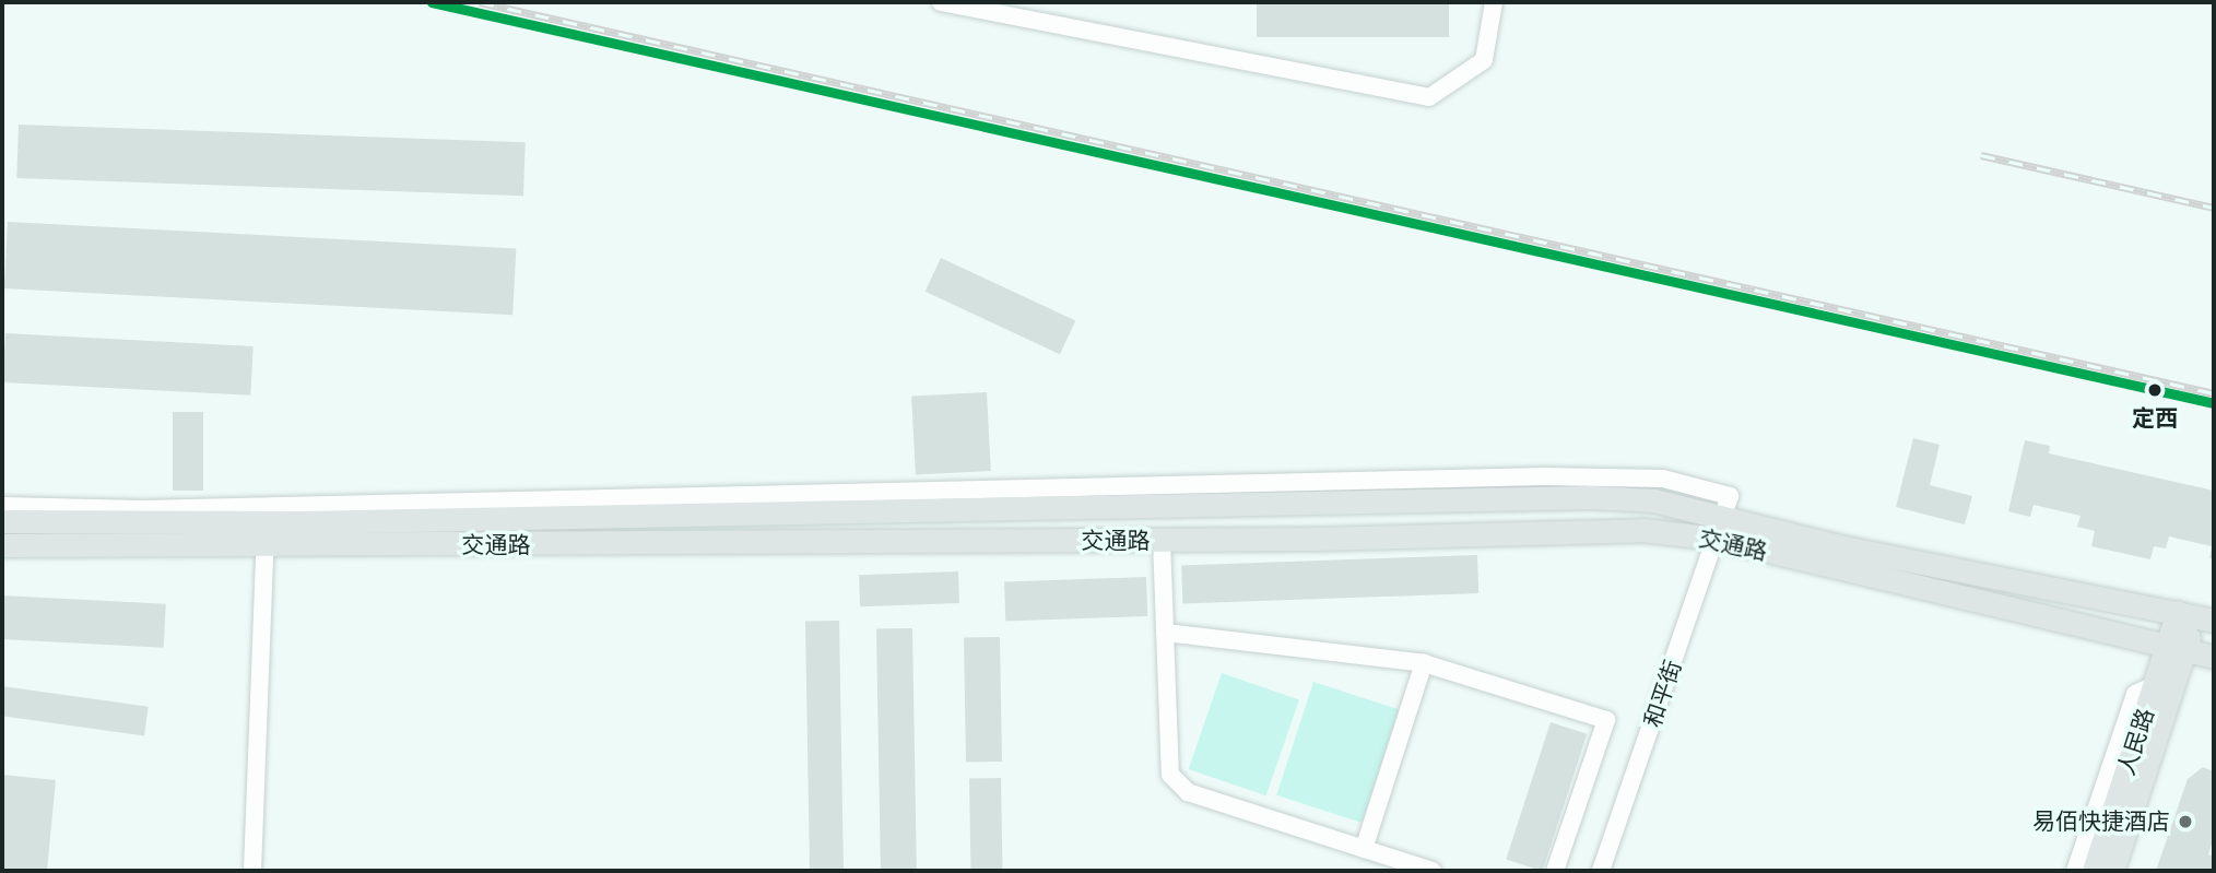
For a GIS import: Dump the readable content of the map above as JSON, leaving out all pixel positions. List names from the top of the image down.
{
  "streets": {
    "main road": ["交通路", "人民路"],
    "street": ["和平街"]
  },
  "crossings": [
    ["交通路", "和平街"],
    ["交通路", "人民路"]
  ],
  "places": ["定西", "易佰快捷酒店"]
}
